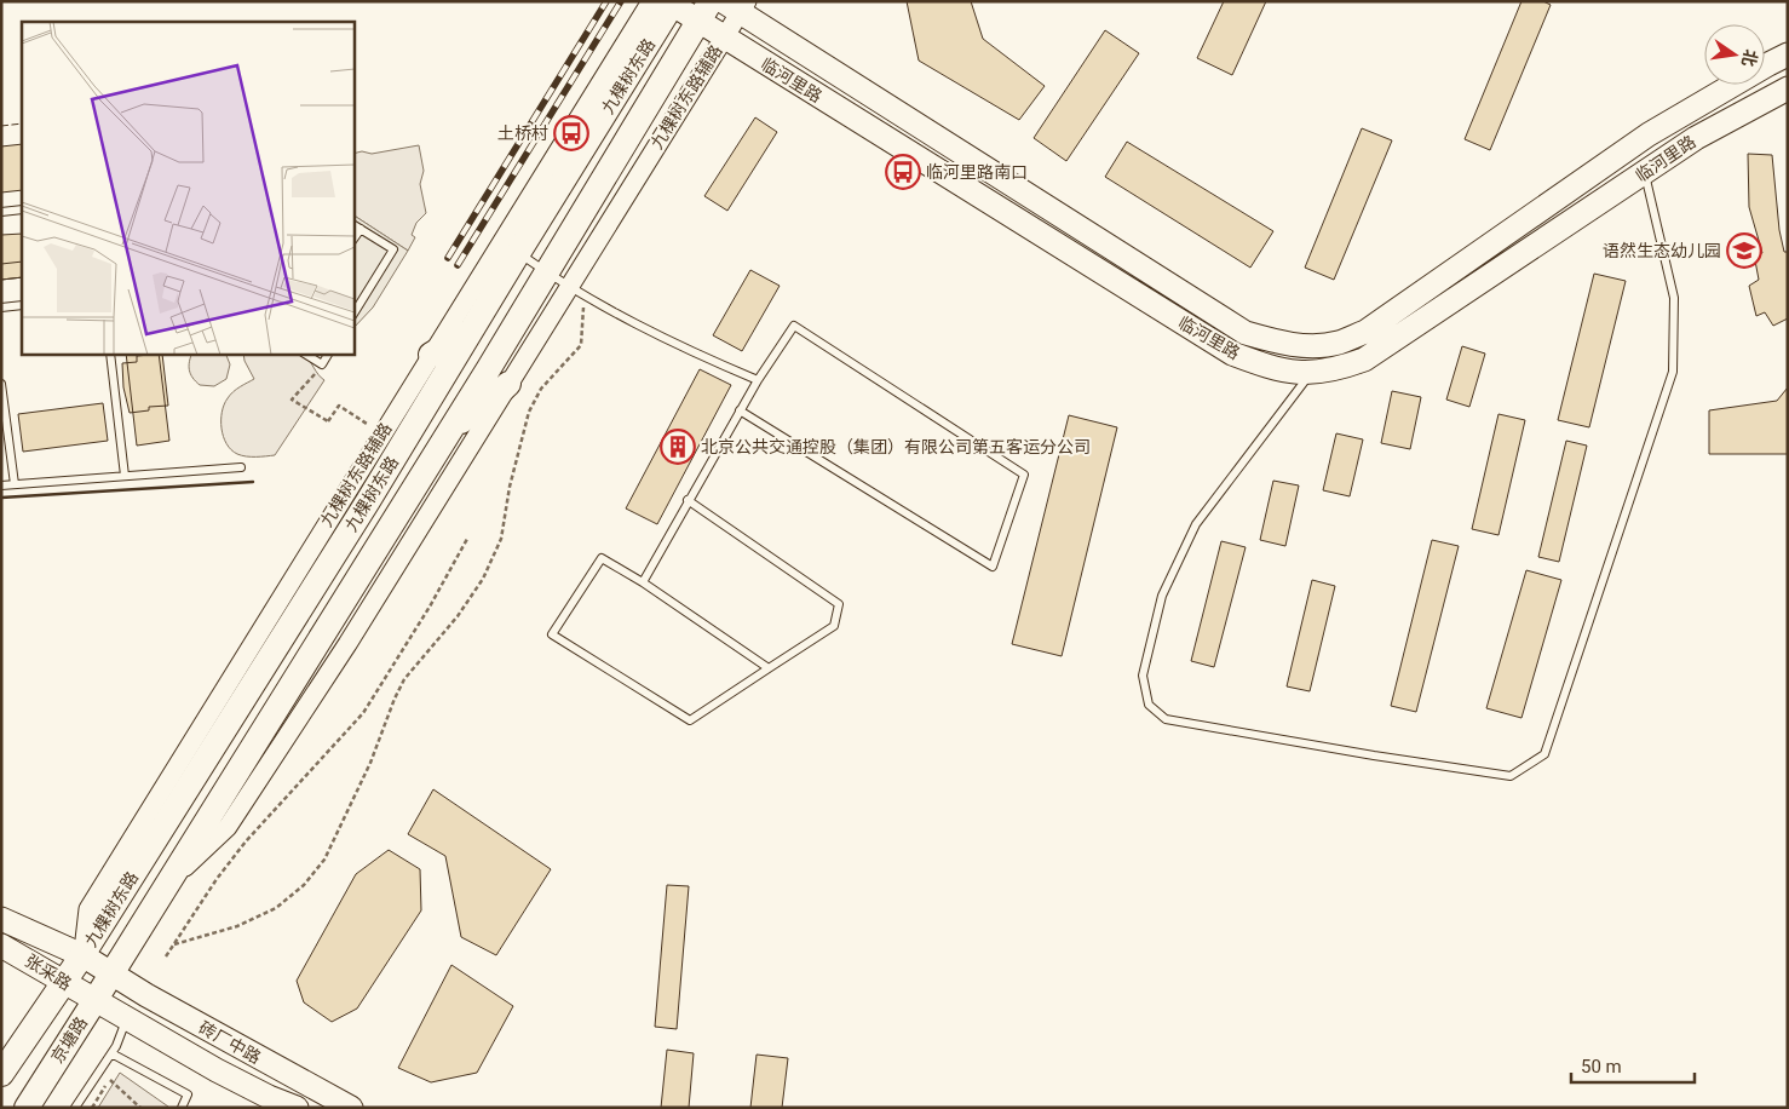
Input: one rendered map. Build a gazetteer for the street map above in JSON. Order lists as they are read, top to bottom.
{
  "streets": {
    "highway": ["九棵树东路", "京塘路"],
    "main road": ["临河里路", "张采路", "砖厂中路"],
    "street": ["九棵树东路辅路"]
  },
  "crossings": [
    ["九棵树东路", "临河里路"],
    ["九棵树东路", "九棵树东路辅路"],
    ["九棵树东路", "张采路"],
    ["九棵树东路", "京塘路"],
    ["九棵树东路", "砖厂中路"],
    ["临河里路", "九棵树东路辅路"],
    ["九棵树东路辅路", "张采路"],
    ["张采路", "京塘路"],
    ["张采路", "砖厂中路"],
    ["京塘路", "砖厂中路"]
  ],
  "places": {
    "bus stop": ["土桥村", "临河里路南口"],
    "school or university": ["语然生态幼儿园"],
    "building": ["北京公共交通控股（集团）有限公司第五客运分公司"]
  },
  "scale_bar": "50 m",
  "north": "right"
}
